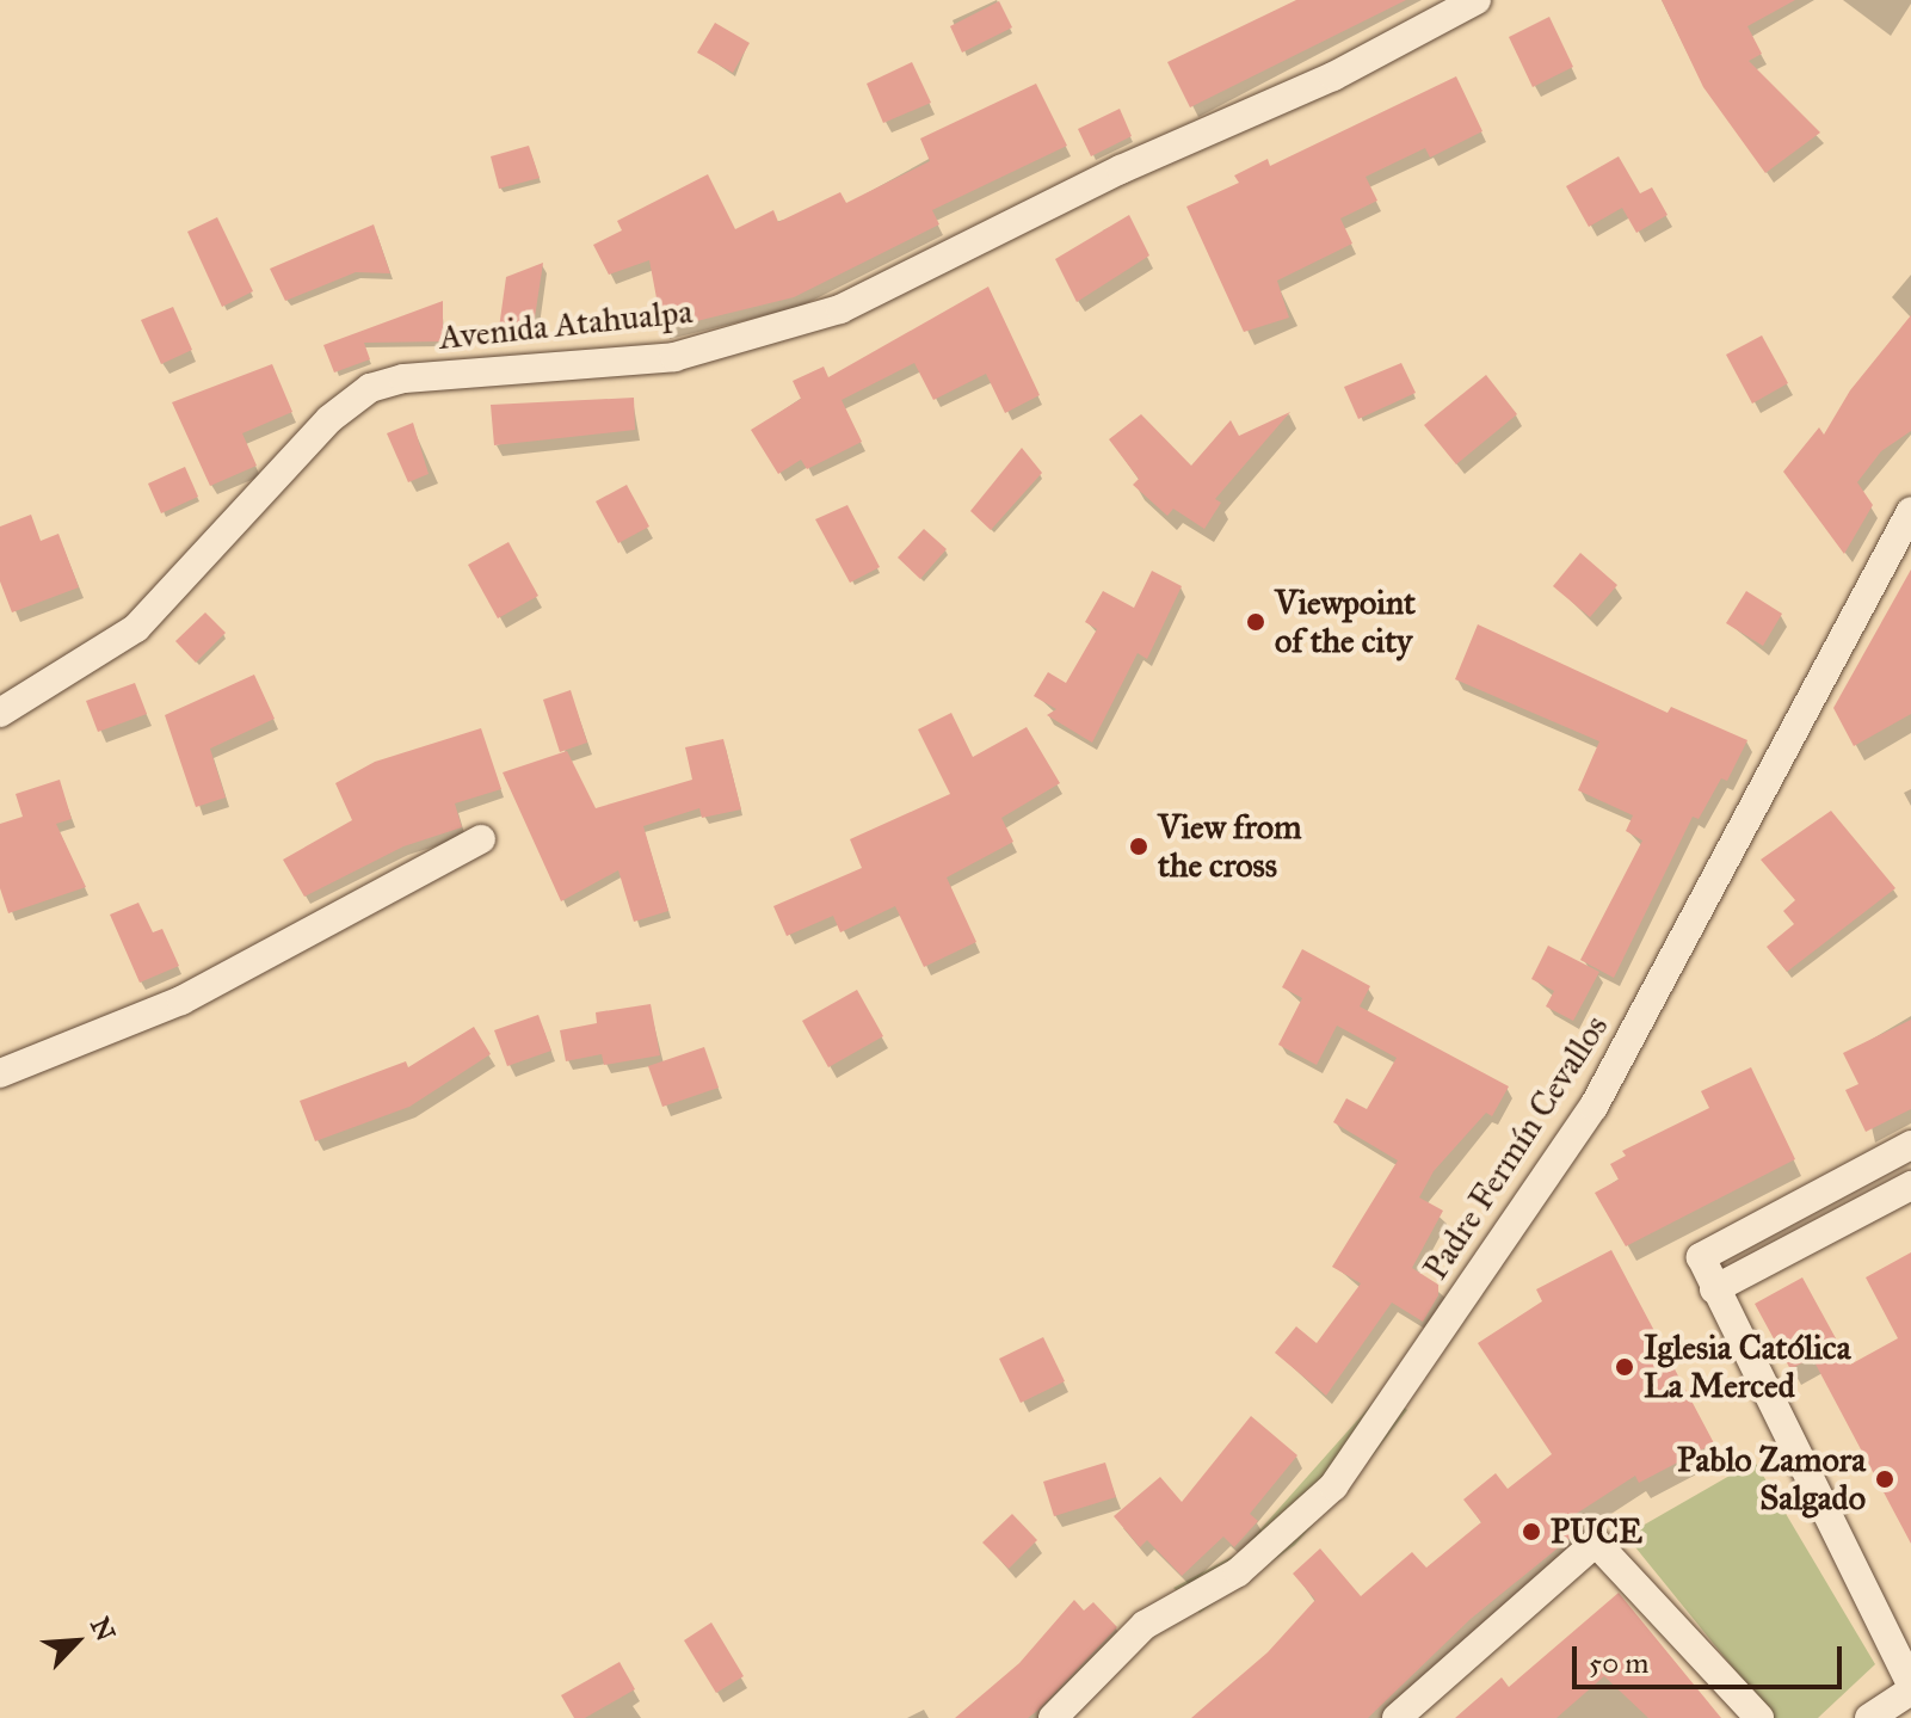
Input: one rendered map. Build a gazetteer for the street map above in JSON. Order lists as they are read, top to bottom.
{
  "streets": {
    "street": ["Avenida Atahualpa", "Padre Fermín Cevallos"]
  },
  "places": [
    "Viewpoint of the city",
    "View from the cross",
    "Iglesia Católica La Merced",
    "Pablo Zamora Salgado",
    "PUCE"
  ],
  "scale_bar": "50 m",
  "north": "top right"
}
